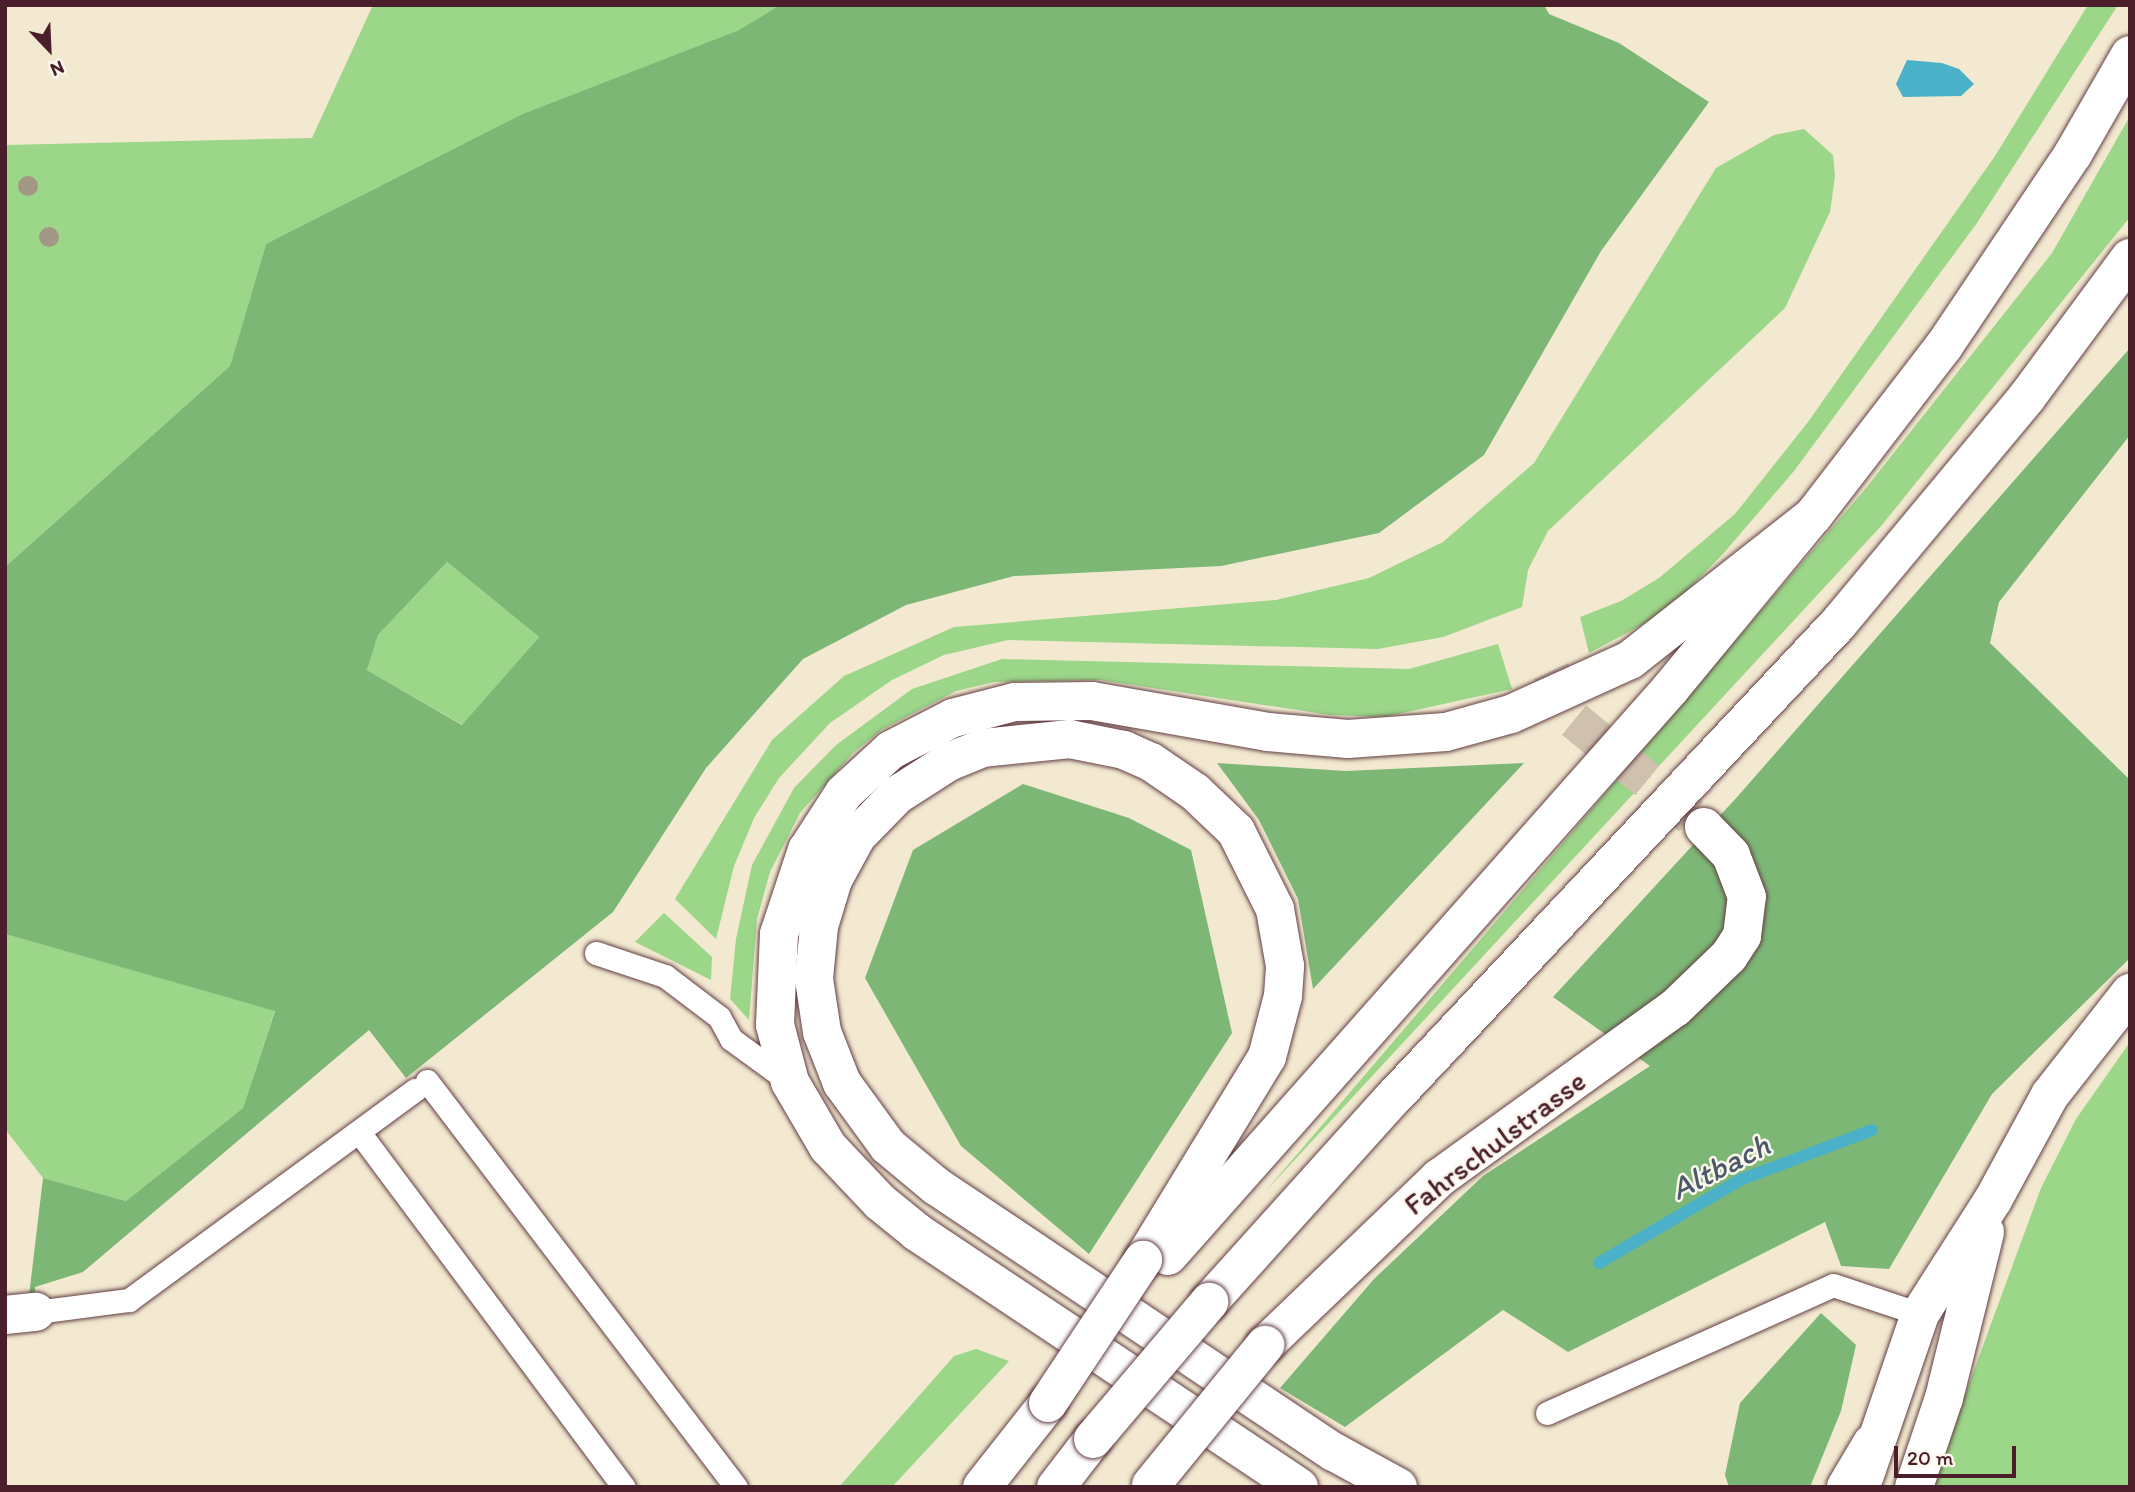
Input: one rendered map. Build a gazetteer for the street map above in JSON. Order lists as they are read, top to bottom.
{
  "streets": {
    "main road": ["Fahrschulstrasse"]
  },
  "water": ["Altbach"],
  "scale_bar": "20 m",
  "north": "bottom right"
}
